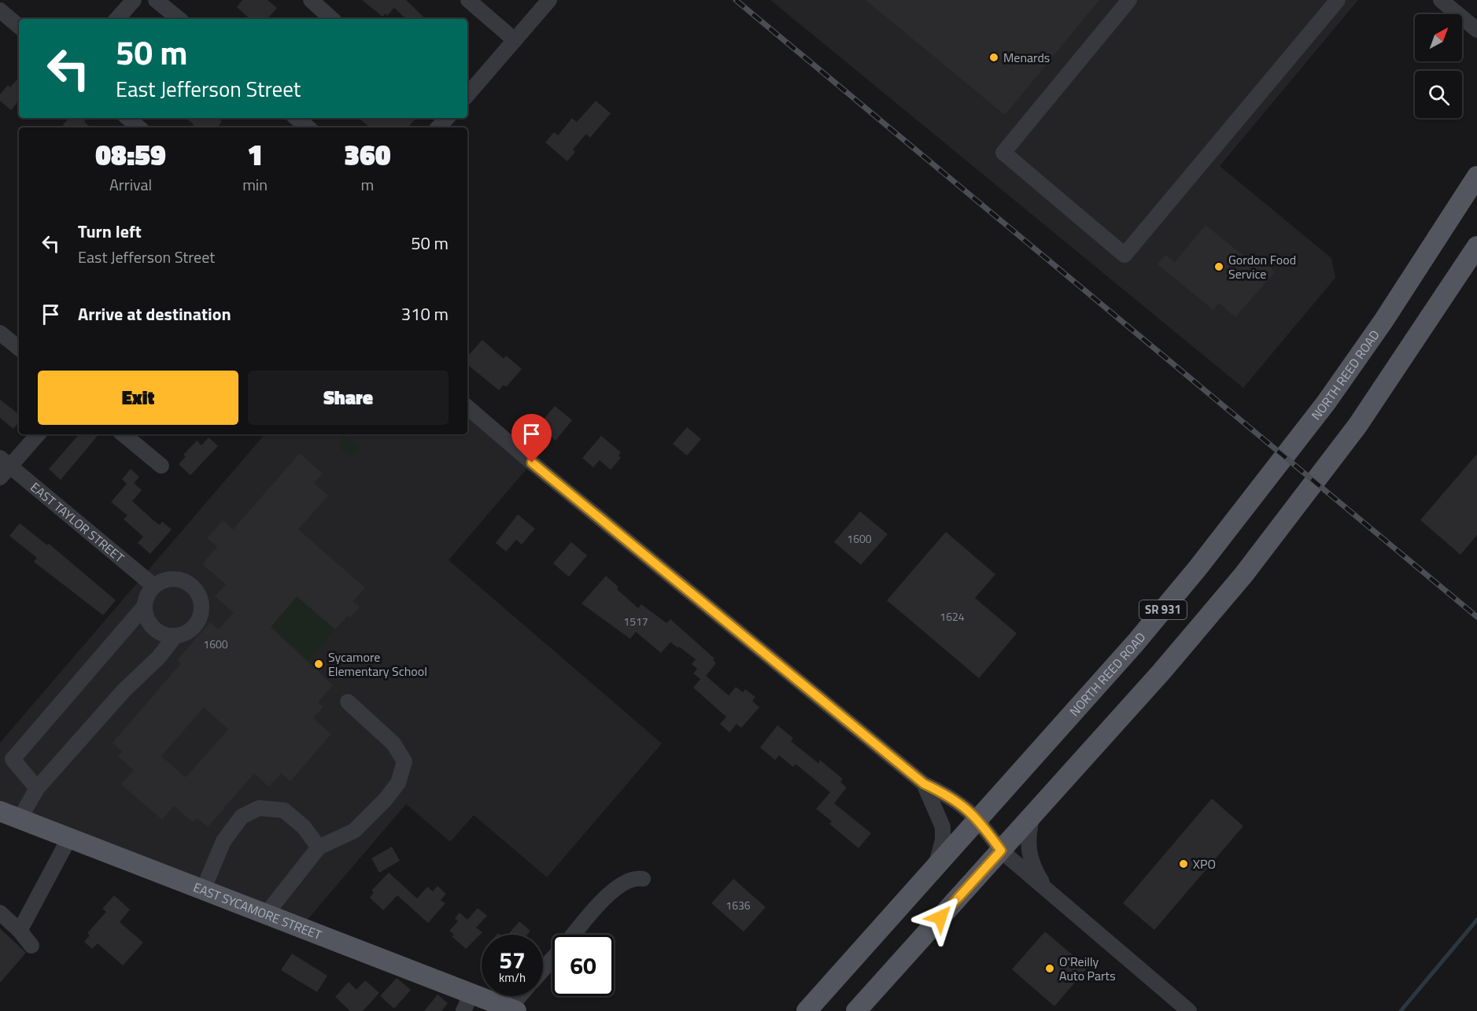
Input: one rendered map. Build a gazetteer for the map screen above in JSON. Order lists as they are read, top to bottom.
{
  "streets": {
    "main road": ["NORTH REED ROAD", "SR 931", "EAST SYCAMORE STREET"],
    "street": ["EAST TAYLOR STREET"]
  },
  "places": [
    "Menards",
    "Gordon Food Service",
    "Sycamore Elementary School",
    "XPO",
    "O'Reilly Auto Parts"
  ],
  "house_numbers": [
    "1600",
    "1624",
    "1517",
    "1600",
    "1636"
  ],
  "north": "top right",
  "page": {
    "turn": ["50 m", "East Jefferson Street"],
    "eta": [
      "08:59",
      "Arrival",
      "1",
      "min",
      "360",
      "m"
    ],
    "list": [
      {
        "name": "Turn left",
        "note": "East Jefferson Street",
        "value": "50 m"
      },
      {
        "name": "Arrive at destination",
        "value": "310 m"
      }
    ],
    "buttons": ["Exit", "Share"],
    "speed": "57 km/h",
    "limit": "60"
  }
}
